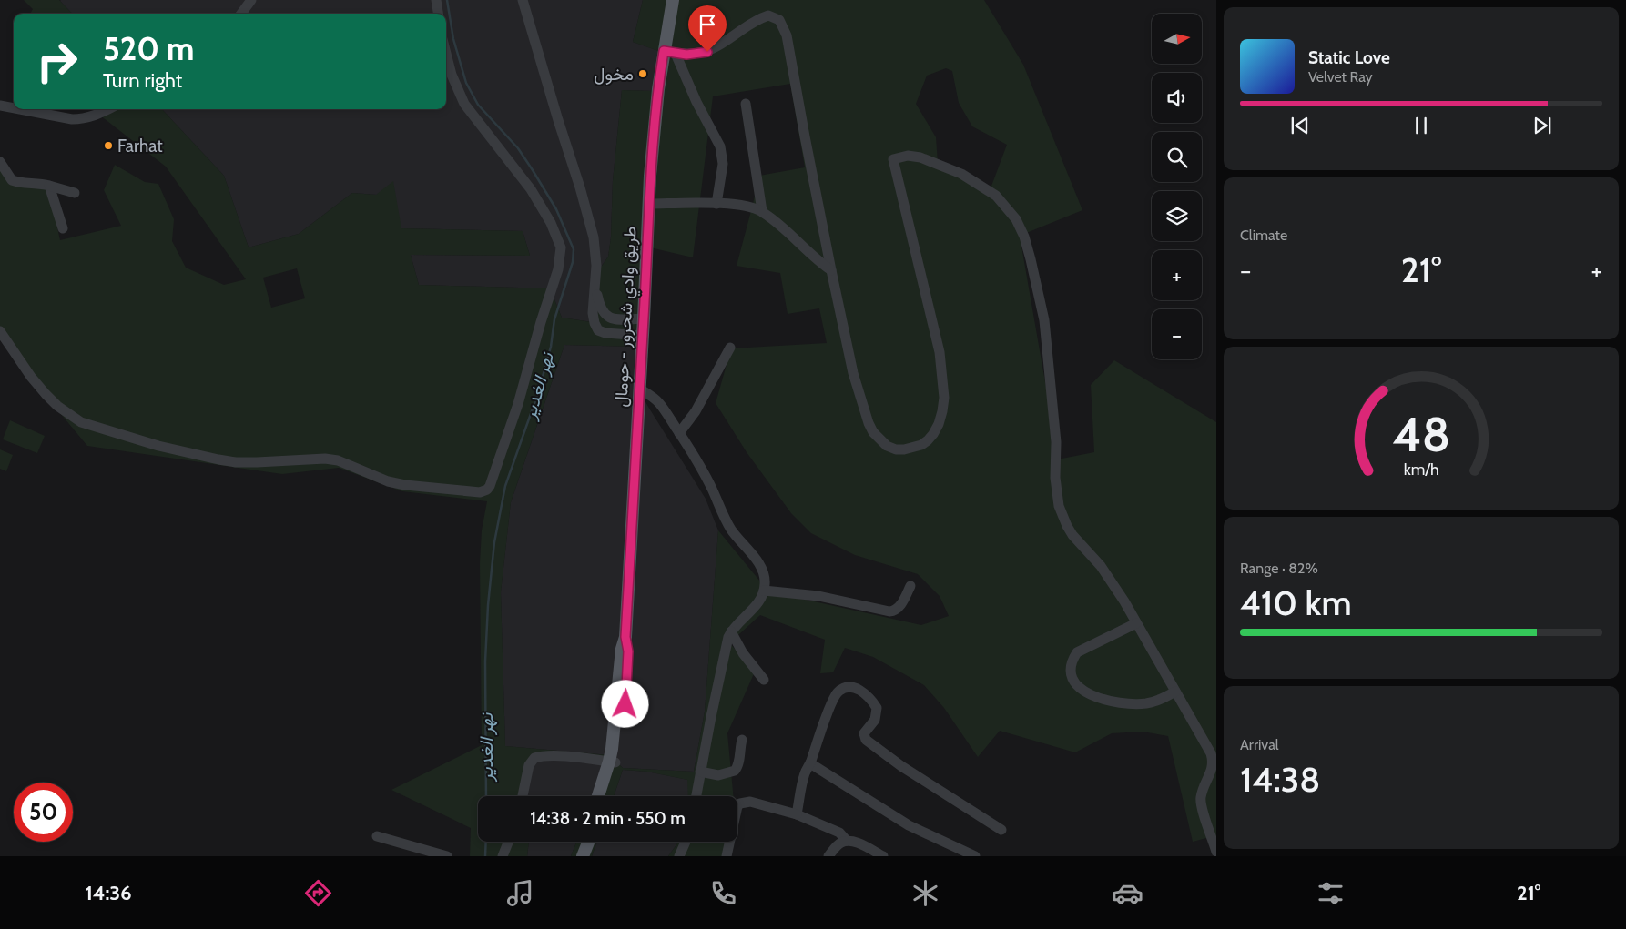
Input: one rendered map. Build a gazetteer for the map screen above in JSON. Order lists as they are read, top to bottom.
{
  "streets": {
    "main road": ["طريق وادي شحرور - حومال"]
  },
  "water": ["نهر الغدير"],
  "places": ["مخول", "Farhat"],
  "north": "right",
  "page": {
    "map_buttons": ["+", "−"],
    "turn": ["520 m", "Turn right"],
    "song": ["Static Love", "Velvet Ray"],
    "tile": [
      "Climate",
      ["Range · 82%", "410 km"],
      ["Arrival", "14:38"]
    ],
    "heat": ["−", "21°", "+"],
    "limit": "50",
    "trip": "14:38 · 2 min · 550 m",
    "tabs": ["14:36", "21°"],
    "gauge": ["48", "km/h"]
  }
}
